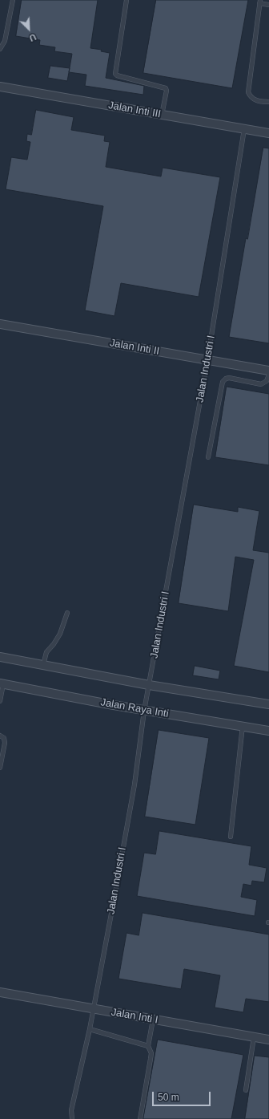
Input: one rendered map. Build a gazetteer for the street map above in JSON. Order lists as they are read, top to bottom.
{
  "streets": {
    "street": [
      "Jalan Inti III",
      "Jalan Inti II",
      "Jalan Raya Inti",
      "Jalan Inti I"
    ],
    "lane": ["Jalan Industri I"]
  },
  "crossings": [
    ["Jalan Inti III", "Jalan Industri I"],
    ["Jalan Inti II", "Jalan Industri I"],
    ["Jalan Industri I", "Jalan Raya Inti"],
    ["Jalan Industri I", "Jalan Inti I"]
  ],
  "scale_bar": "50 m",
  "north": "bottom right"
}
